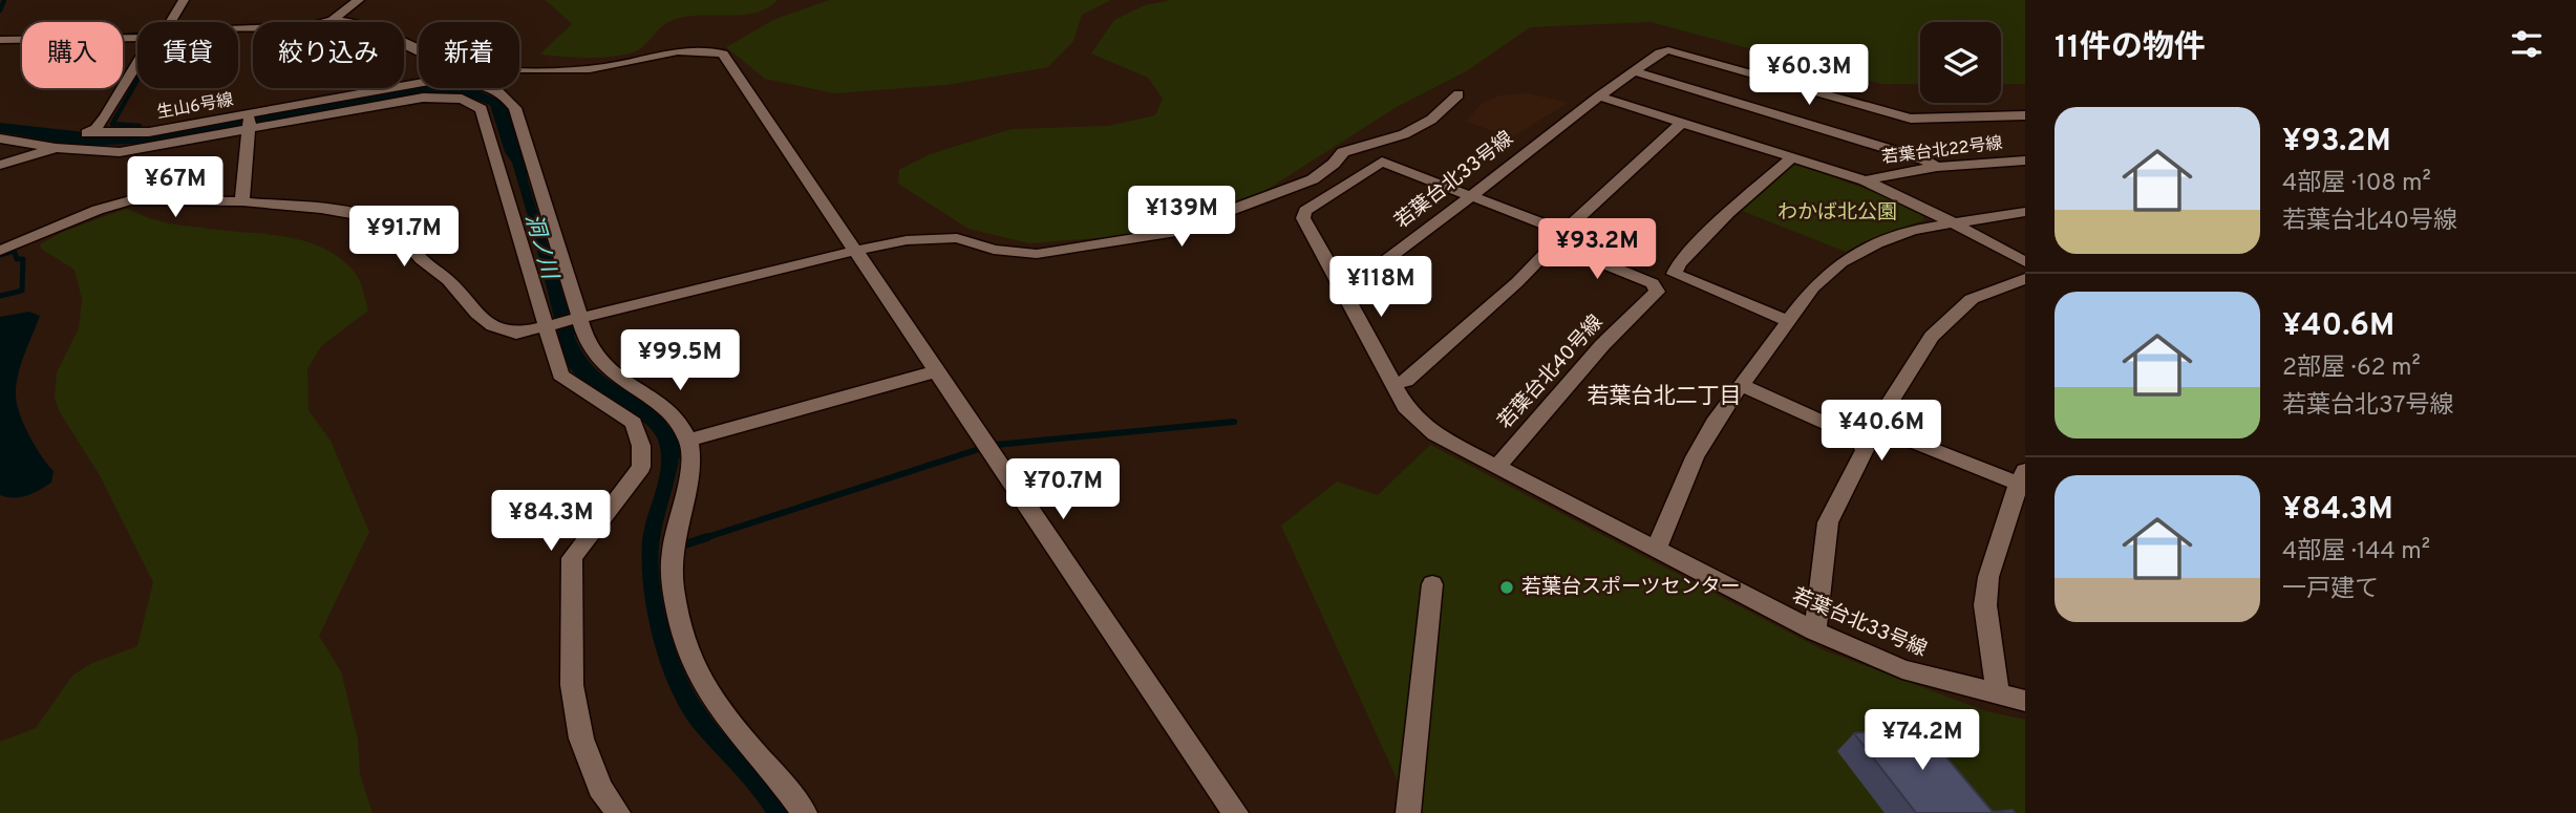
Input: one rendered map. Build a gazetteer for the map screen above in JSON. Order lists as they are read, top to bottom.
{
  "streets": {
    "street": [
      "生山6号線",
      "若葉台北22号線",
      "若葉台北33号線",
      "若葉台北40号線"
    ]
  },
  "crossings": [
    ["若葉台北33号線", "若葉台北40号線"]
  ],
  "districts": ["若葉台北二丁目"],
  "water": ["洞ノ川"],
  "parks": ["わかば北公園"],
  "places": ["若葉台スポーツセンター"],
  "page": {
    "heading": "11件の物件",
    "chip": [
      "購入",
      "賃貸",
      "絞り込み",
      "新着"
    ],
    "price": [
      "¥60.3M",
      "¥67M",
      "¥139M",
      "¥91.7M",
      "¥93.2M",
      "¥118M",
      "¥99.5M",
      "¥40.6M",
      "¥70.7M",
      "¥84.3M",
      "¥74.2M"
    ],
    "list": [
      {
        "name": "¥93.2M",
        "note": "4部屋 · 108 m² · 若葉台北40号線"
      },
      {
        "name": "¥40.6M",
        "note": "2部屋 · 62 m² · 若葉台北37号線"
      },
      {
        "name": "¥84.3M",
        "note": "4部屋 · 144 m² · 一戸建て"
      }
    ]
  }
}
